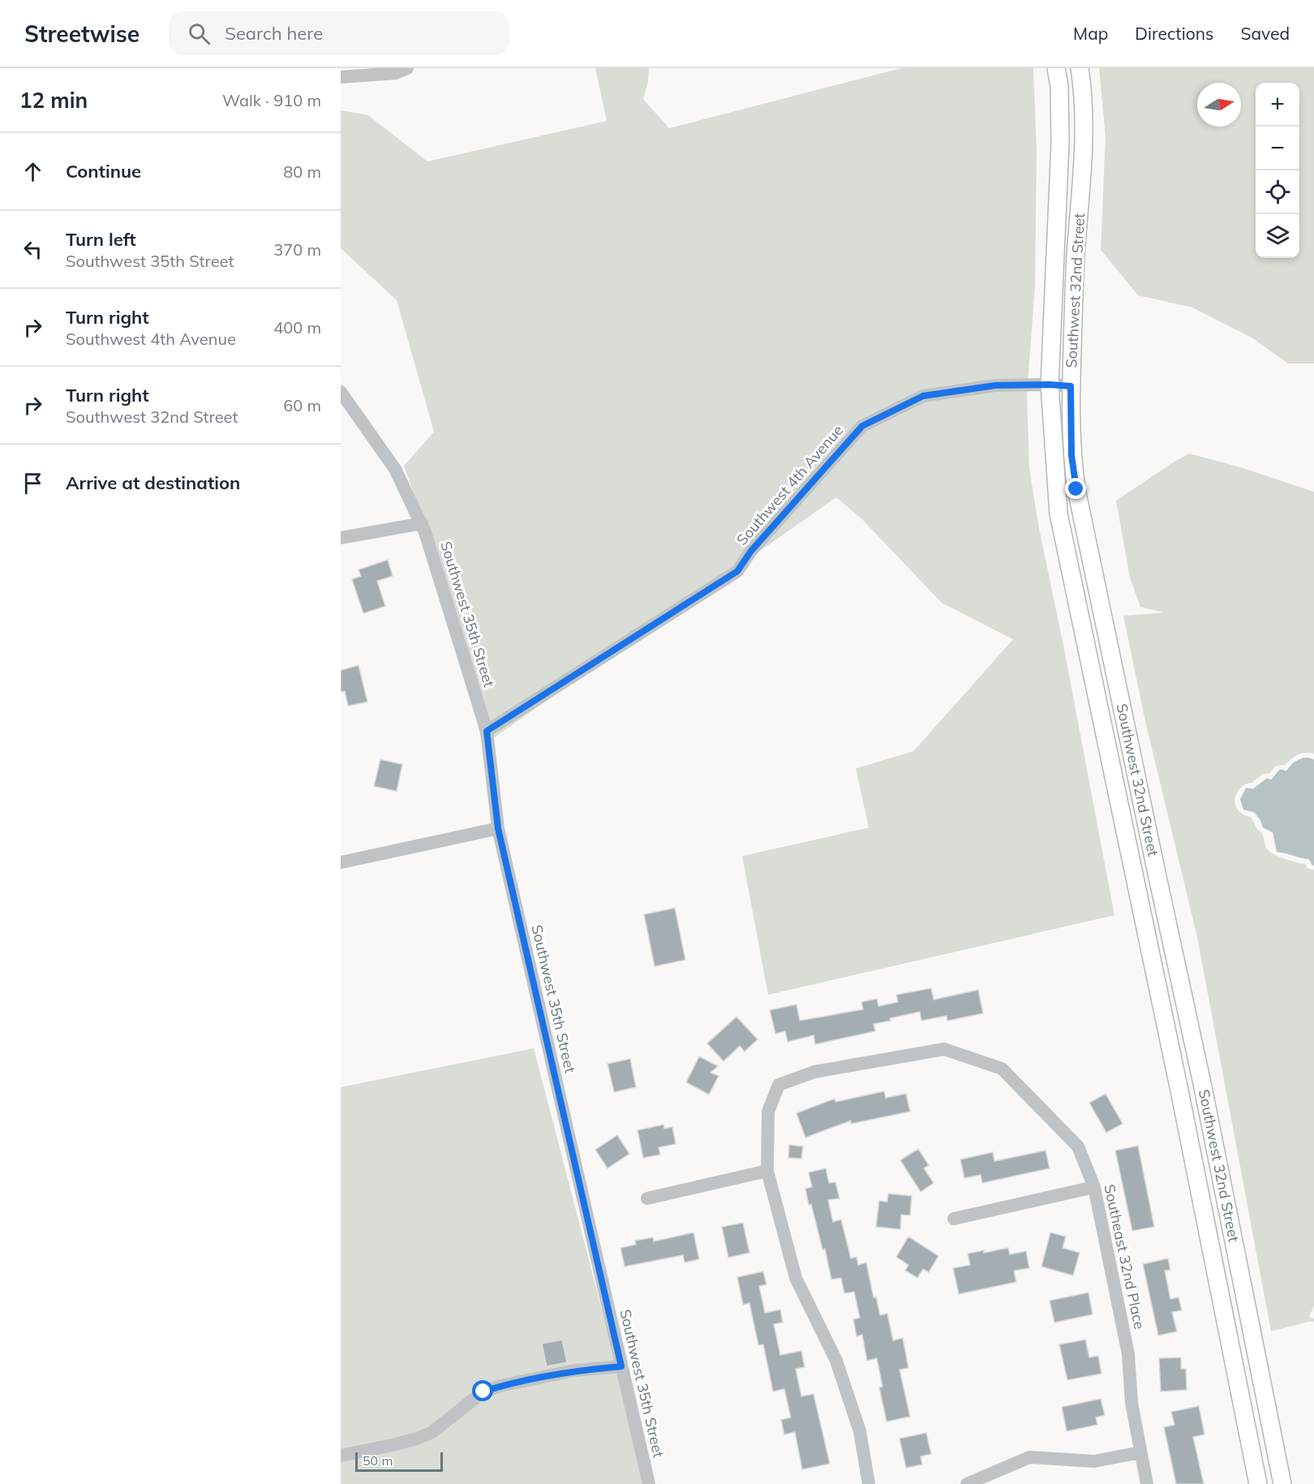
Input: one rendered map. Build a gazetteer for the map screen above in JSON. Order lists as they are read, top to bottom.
{
  "streets": {
    "main road": ["Southwest 32nd Street"],
    "street": ["Southwest 4th Avenue", "Southwest 35th Street", "Southeast 32nd Place"]
  },
  "crossings": [
    ["Southwest 32nd Street", "Southwest 4th Avenue"],
    ["Southwest 4th Avenue", "Southwest 35th Street"]
  ],
  "scale_bar": "50 m",
  "north": "right",
  "page": {
    "header": "Streetwise",
    "search": "Search here",
    "nav": ["Map", "Directions", "Saved"],
    "heading": ["12 min", "Walk · 910 m"],
    "map_buttons": ["+", "−"],
    "list": [
      ["Continue", "80 m"],
      ["Turn left", "Southwest 35th Street", "370 m"],
      ["Turn right", "Southwest 4th Avenue", "400 m"],
      ["Turn right", "Southwest 32nd Street", "60 m"],
      "Arrive at destination"
    ],
    "scale": "50 m"
  }
}
